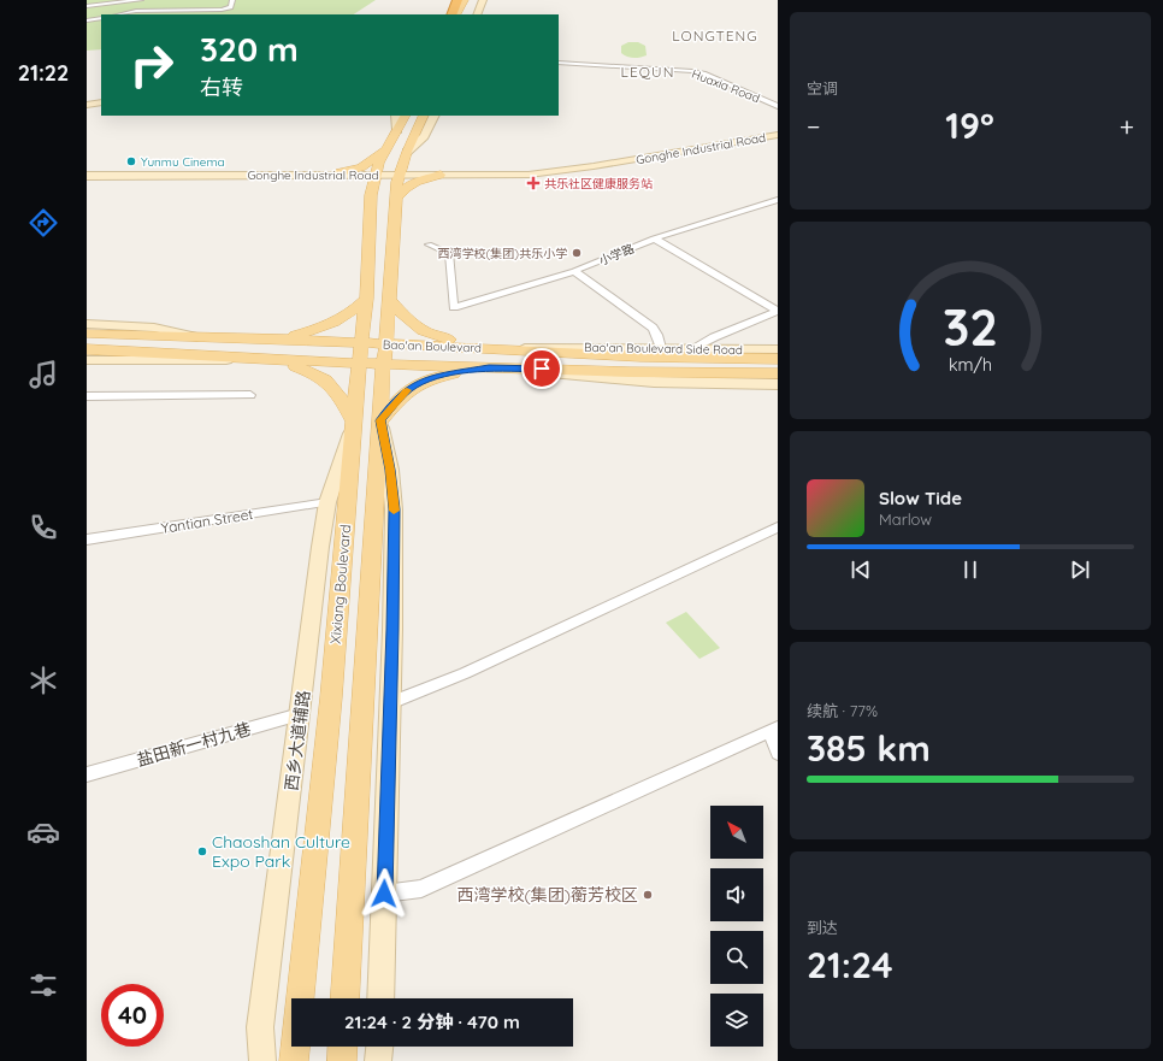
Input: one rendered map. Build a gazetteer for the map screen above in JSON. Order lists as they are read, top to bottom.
{
  "streets": {
    "main road": ["Bao'an Boulevard", "Xixiang Boulevard"],
    "street": [
      "Huaxia Road",
      "Gonghe Industrial Road",
      "小学路",
      "Bao'an Boulevard Side Road",
      "Yantian Street",
      "西乡大道辅路",
      "盐田新一村九巷"
    ]
  },
  "crossings": [
    ["Gonghe Industrial Road", "Xixiang Boulevard"],
    ["Bao'an Boulevard", "Bao'an Boulevard Side Road"],
    ["Bao'an Boulevard", "Xixiang Boulevard"],
    ["Yantian Street", "西乡大道辅路"],
    ["Xixiang Boulevard", "西乡大道辅路"],
    ["西乡大道辅路", "盐田新一村九巷"]
  ],
  "districts": ["LONGTENG", "LEQUN"],
  "places": {
    "other": [
      "Yunmu Cinema",
      "西湾学校(集团)共乐小学",
      "Chaoshan Culture Expo Park",
      "西湾学校(集团)蘅芳校区"
    ],
    "health": ["共乐社区健康服务站"]
  },
  "north": "top left",
  "page": {
    "tabs": "21:22",
    "tile": [
      "空调",
      ["续航 · 77%", "385 km"],
      ["到达", "21:24"]
    ],
    "turn": ["320 m", "右转"],
    "heat": ["−", "19°", "+"],
    "song": ["Slow Tide", "Marlow"],
    "limit": "40",
    "trip": "21:24 · 2 分钟 · 470 m",
    "gauge": ["32", "km/h"]
  }
}
